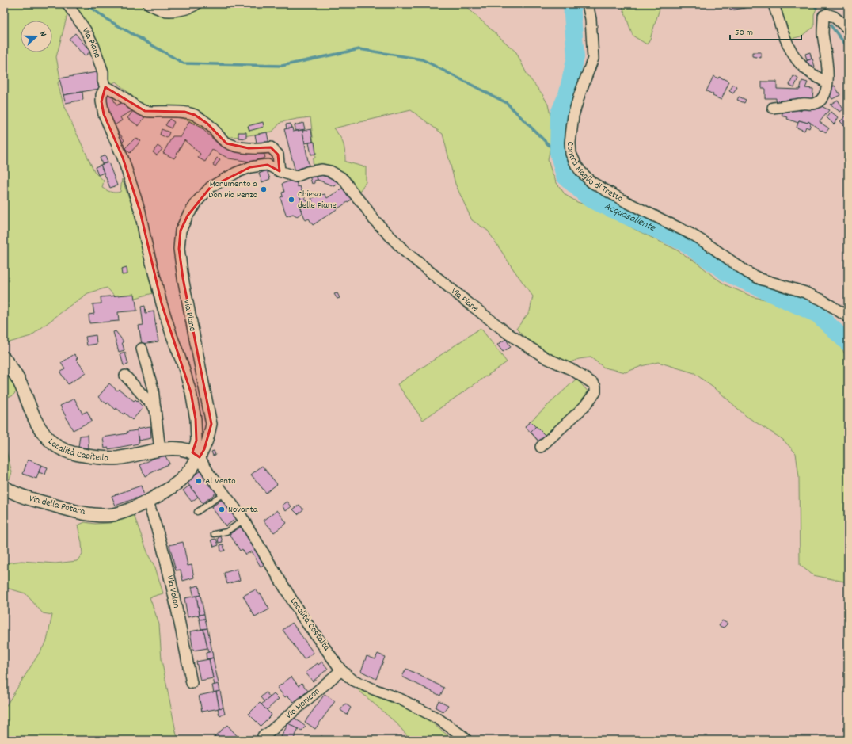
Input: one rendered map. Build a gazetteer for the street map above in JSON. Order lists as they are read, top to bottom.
{
  "streets": {
    "street": [
      "Via Piane",
      "Contrà Maglio di Tretto",
      "Località Capitello",
      "Via della Potara",
      "Via Valon",
      "Località Costalta",
      "Via Monicon"
    ]
  },
  "crossings": [
    ["Via Piane", "Località Capitello"],
    ["Via Piane", "Via della Potara"],
    ["Via Piane", "Via Valon"],
    ["Via Piane", "Località Costalta"],
    ["Località Capitello", "Località Costalta"],
    ["Via della Potara", "Via Valon"],
    ["Località Costalta", "Via Monicon"]
  ],
  "water": ["Acquasaliente"],
  "places": [
    "Monumento a Don Pio Penzo",
    "Chiesa delle Piane",
    "Al Vento",
    "Novanta"
  ],
  "scale_bar": "50 m",
  "north": "right"
}
